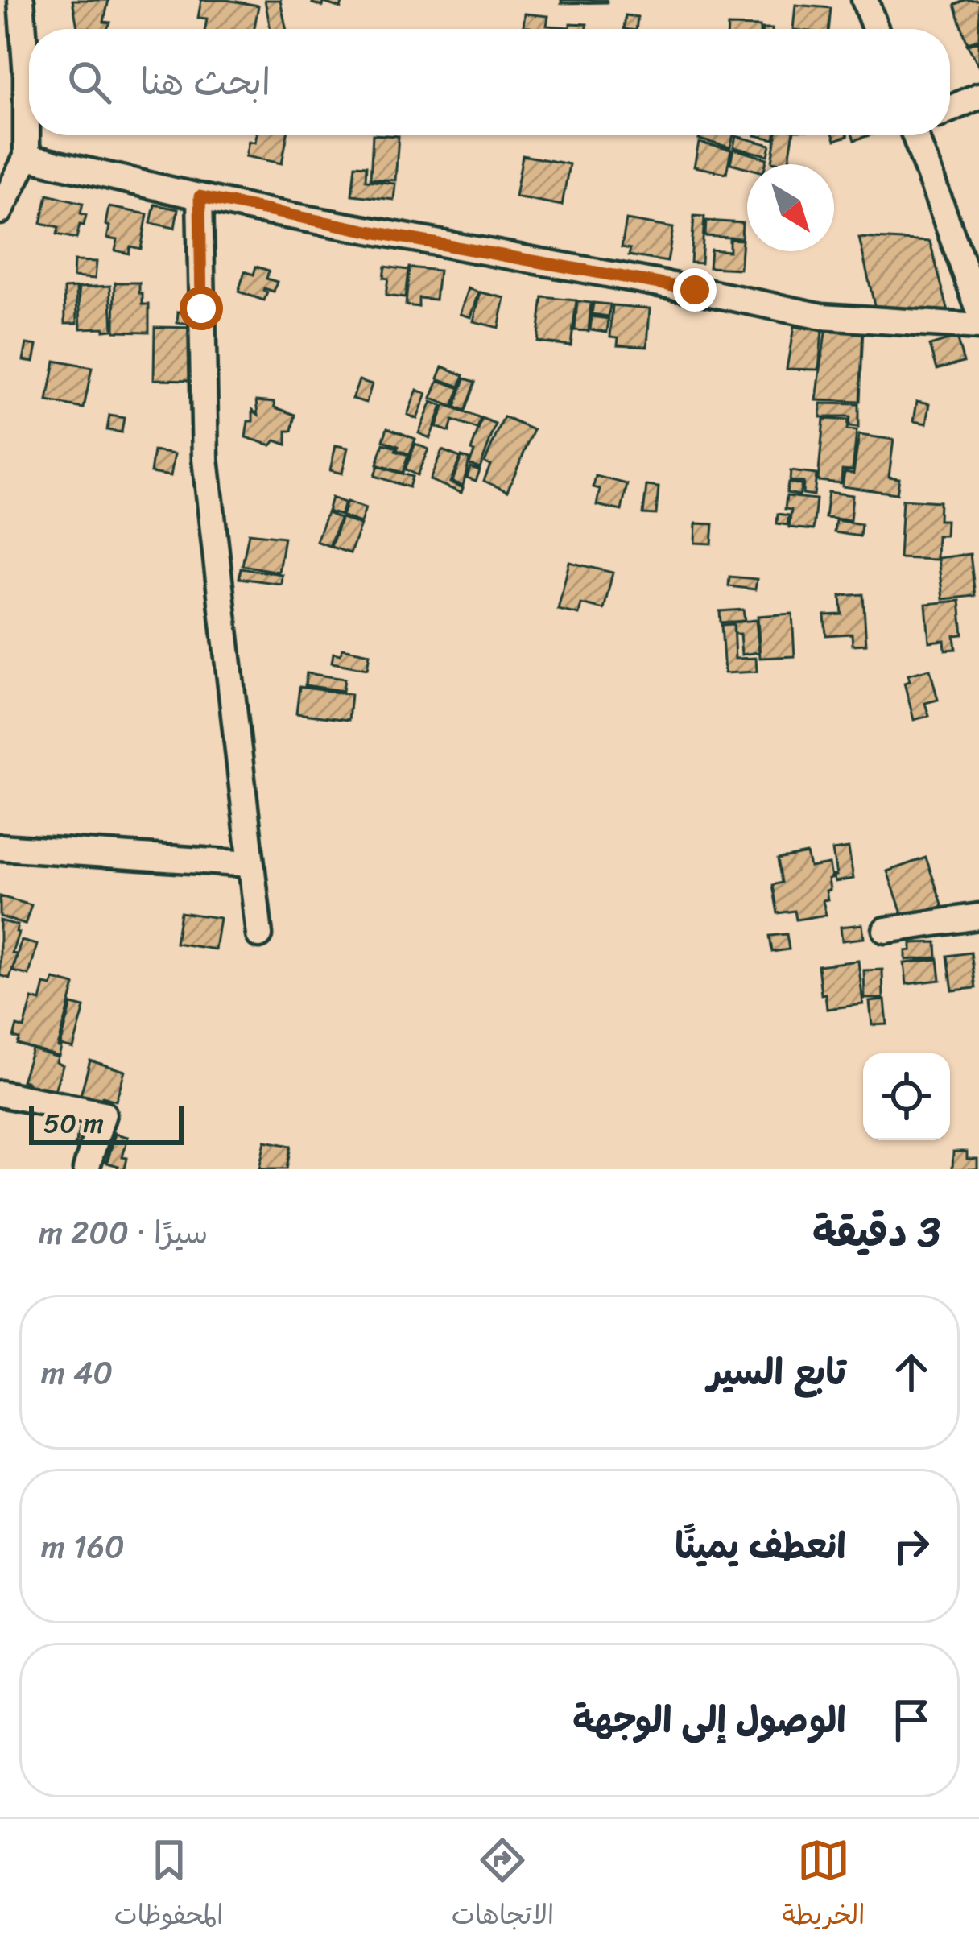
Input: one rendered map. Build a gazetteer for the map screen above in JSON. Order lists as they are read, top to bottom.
{
  "scale_bar": "50 m",
  "north": "bottom right",
  "page": {
    "search": "ابحث هنا",
    "scale": "50 m",
    "heading": ["3 دقيقة", "سيرًا · 200 m"],
    "list": [
      ["تابع السير", "40 m"],
      ["انعطف يمينًا", "160 m"],
      "الوصول إلى الوجهة"
    ],
    "nav": ["الخريطة", "الاتجاهات", "المحفوظات"]
  }
}
